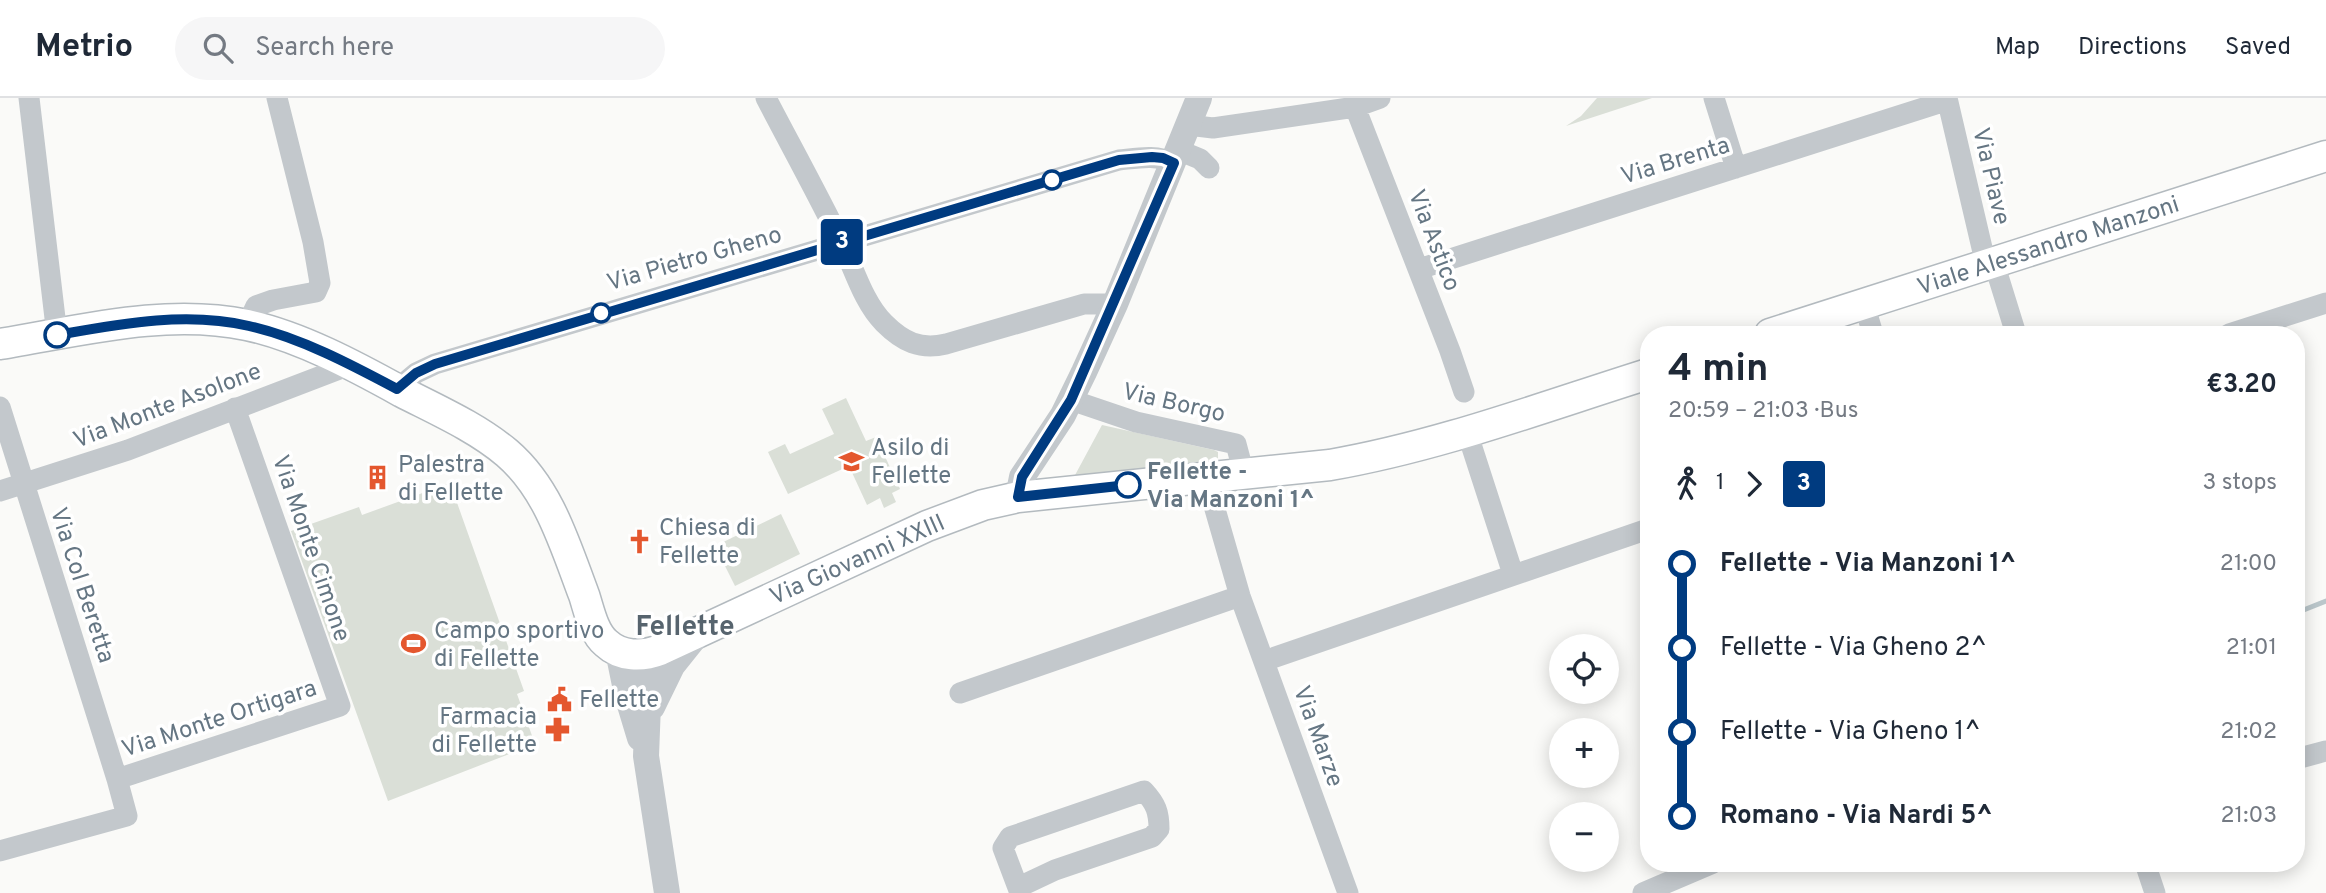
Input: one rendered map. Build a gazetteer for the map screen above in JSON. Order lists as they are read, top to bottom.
{
  "streets": {
    "main road": ["Viale Alessandro Manzoni", "Via Giovanni XXIII"],
    "street": [
      "Via Brenta",
      "Via Piave",
      "Via Astico",
      "Via Pietro Gheno",
      "Via Borgo",
      "Via Monte Asolone",
      "Via Monte Cimone",
      "Via Col Beretta",
      "Via Monte Ortigara",
      "Via Marze"
    ]
  },
  "crossings": [
    ["Via Brenta", "Via Piave"],
    ["Via Brenta", "Via Astico"],
    ["Via Piave", "Viale Alessandro Manzoni"],
    ["Via Monte Asolone", "Via Monte Cimone"],
    ["Via Monte Asolone", "Via Col Beretta"],
    ["Via Monte Cimone", "Via Monte Ortigara"],
    ["Via Col Beretta", "Via Monte Ortigara"]
  ],
  "districts": ["Fellette"],
  "places": {
    "school or university": ["Asilo di Fellette"],
    "building": ["Palestra di Fellette"],
    "other": ["Fellette - Via Manzoni 1^"],
    "church": ["Chiesa di Fellette"],
    "sports": ["Campo sportivo di Fellette"],
    "public building": ["Fellette"],
    "pharmacy": ["Farmacia di Fellette"]
  },
  "lines": ["bus line 3"],
  "page": {
    "header": "Metrio",
    "search": "Search here",
    "nav": ["Map", "Directions", "Saved"],
    "on_map": "3",
    "heading": ["4 min", "20:59 – 21:03 · Bus", "€3.20"],
    "legs": ["1", "3", "3 stops"],
    "list": [
      {
        "name": "Fellette - Via Manzoni 1^",
        "value": "21:00"
      },
      {
        "name": "Fellette - Via Gheno 2^",
        "value": "21:01"
      },
      {
        "name": "Fellette - Via Gheno 1^",
        "value": "21:02"
      },
      {
        "name": "Romano - Via Nardi 5^",
        "value": "21:03"
      }
    ],
    "map_buttons": ["+", "−"]
  }
}
